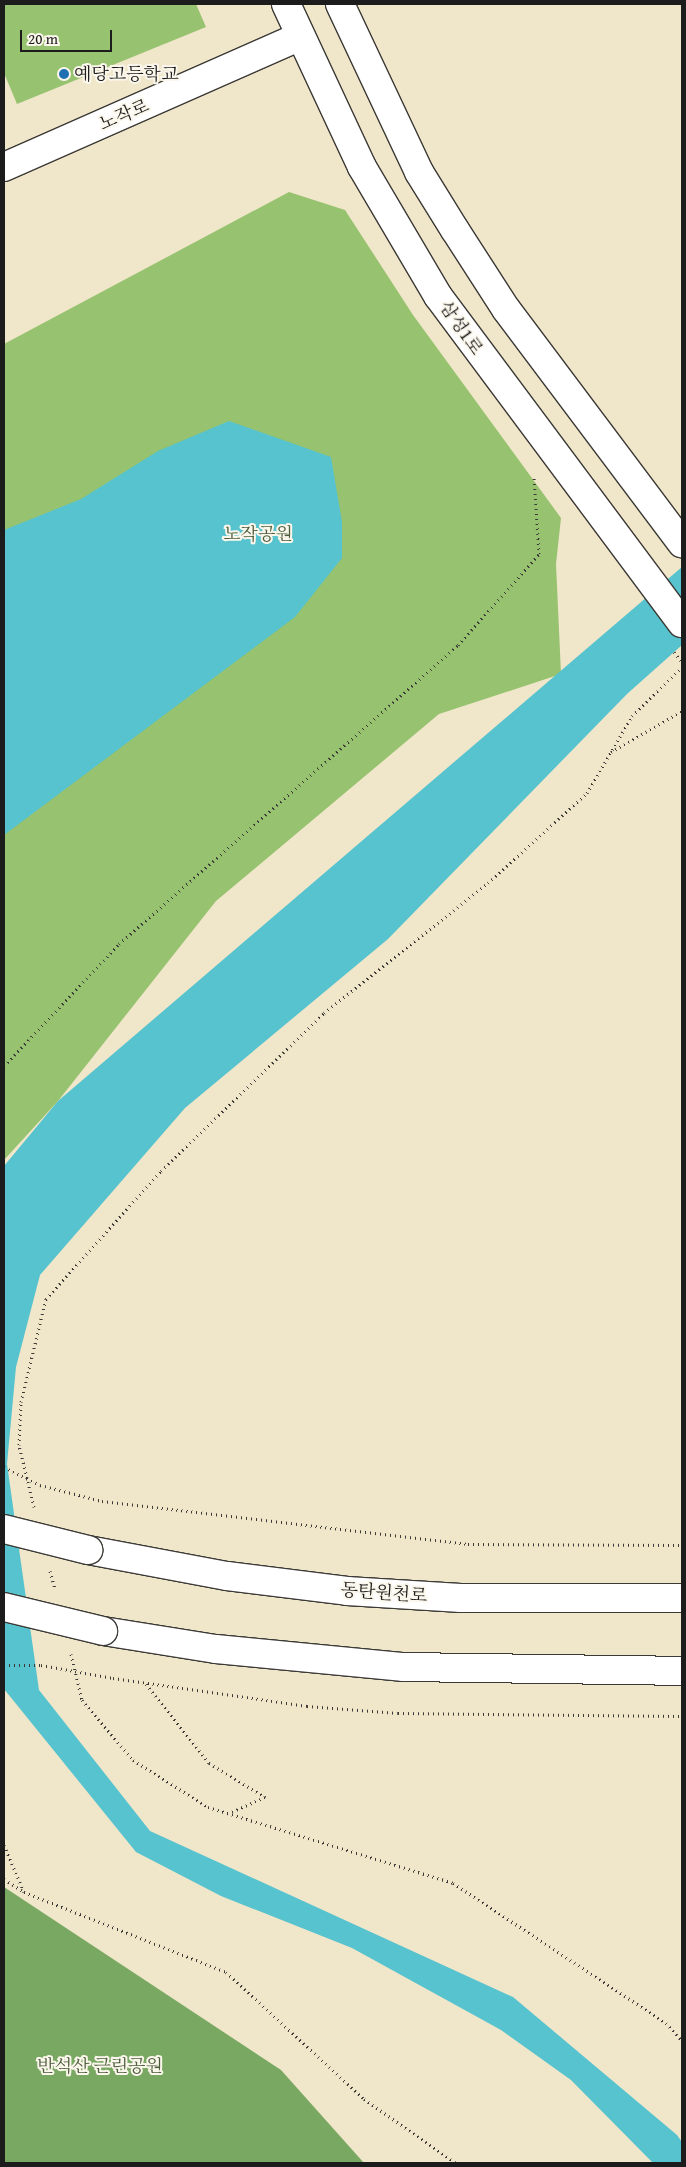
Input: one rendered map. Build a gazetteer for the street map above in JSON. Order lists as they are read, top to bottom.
{
  "streets": {
    "street": ["노작로", "삼성1로", "동탄원천로"]
  },
  "crossings": [
    ["노작로", "삼성1로"]
  ],
  "parks": ["노작공원", "반석산 근린공원"],
  "places": ["예당고등학교"],
  "scale_bar": "20 m"
}
